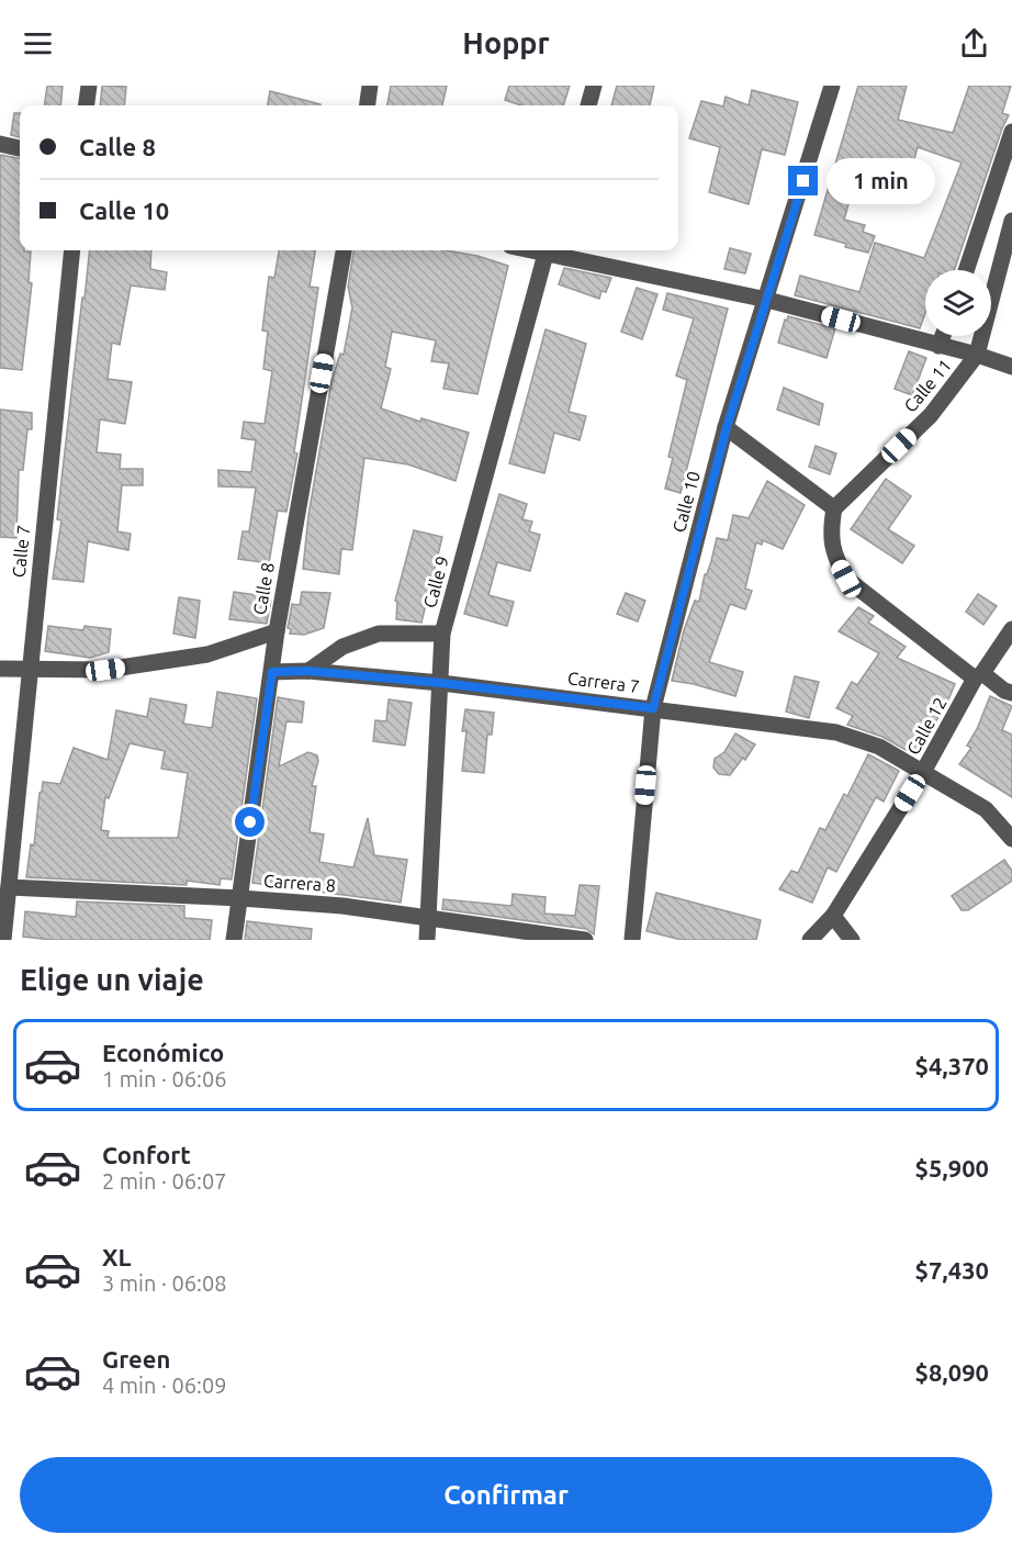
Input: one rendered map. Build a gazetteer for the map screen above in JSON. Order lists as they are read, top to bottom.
{
  "streets": {
    "street": [
      "Calle 11",
      "Calle 10",
      "Calle 7",
      "Calle 9",
      "Calle 8",
      "Carrera 7",
      "Calle 12",
      "Carrera 8"
    ]
  },
  "crossings": [
    ["Calle 10", "Carrera 7"],
    ["Calle 7", "Carrera 8"],
    ["Calle 9", "Carrera 7"],
    ["Calle 9", "Carrera 8"],
    ["Calle 8", "Carrera 7"],
    ["Calle 8", "Carrera 8"],
    ["Carrera 7", "Calle 12"]
  ],
  "page": {
    "header": "Hoppr",
    "banner": ["Calle 8", "Calle 10"],
    "bubble": "1 min",
    "heading": "Elige un viaje",
    "list": [
      {
        "name": "Económico",
        "note": "1 min · 06:06",
        "value": "$4,370"
      },
      {
        "name": "Confort",
        "note": "2 min · 06:07",
        "value": "$5,900"
      },
      {
        "name": "XL",
        "note": "3 min · 06:08",
        "value": "$7,430"
      },
      {
        "name": "Green",
        "note": "4 min · 06:09",
        "value": "$8,090"
      }
    ],
    "buttons": "Confirmar"
  }
}
